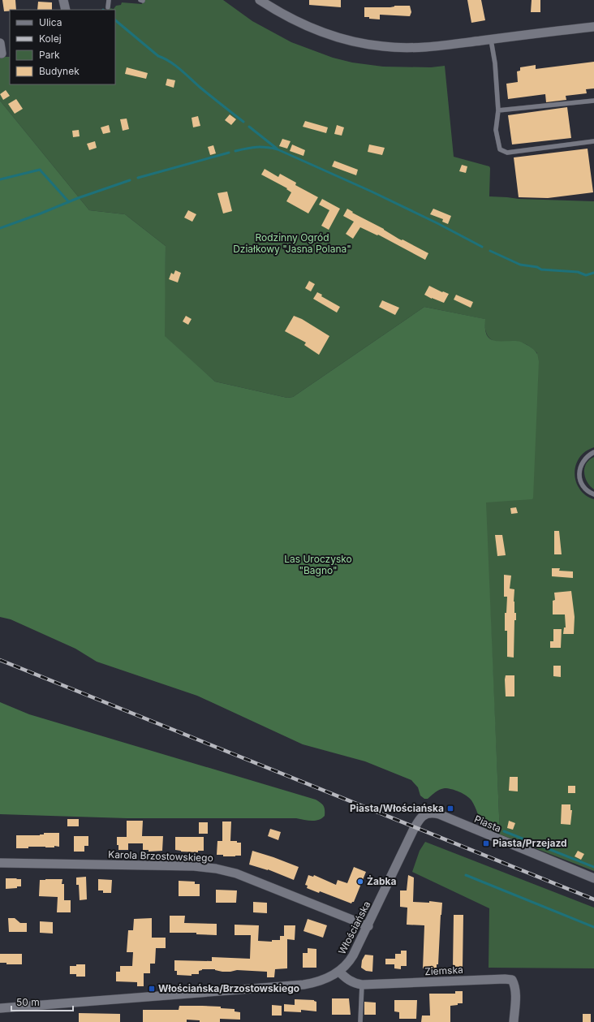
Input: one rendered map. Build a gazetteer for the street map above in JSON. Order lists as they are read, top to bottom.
{
  "streets": {
    "street": [
      "Piasta",
      "Karola Brzostowskiego",
      "Włościańska",
      "Ziemska"
    ]
  },
  "crossings": [
    ["Piasta", "Włościańska"],
    ["Karola Brzostowskiego", "Włościańska"],
    ["Włościańska", "Ziemska"]
  ],
  "parks": ["Rodzinny Ogród Działkowy \"Jasna Polana\"", "Las Uroczysko \"Bagno\""],
  "places": {
    "transit": ["Piasta/Włościańska", "Piasta/Przejazd", "Włościańska/Brzostowskiego"],
    "other": ["Żabka"]
  },
  "legend": [
    "Ulica",
    "Kolej",
    "Park",
    "Budynek"
  ],
  "scale_bar": "50 m"
}
